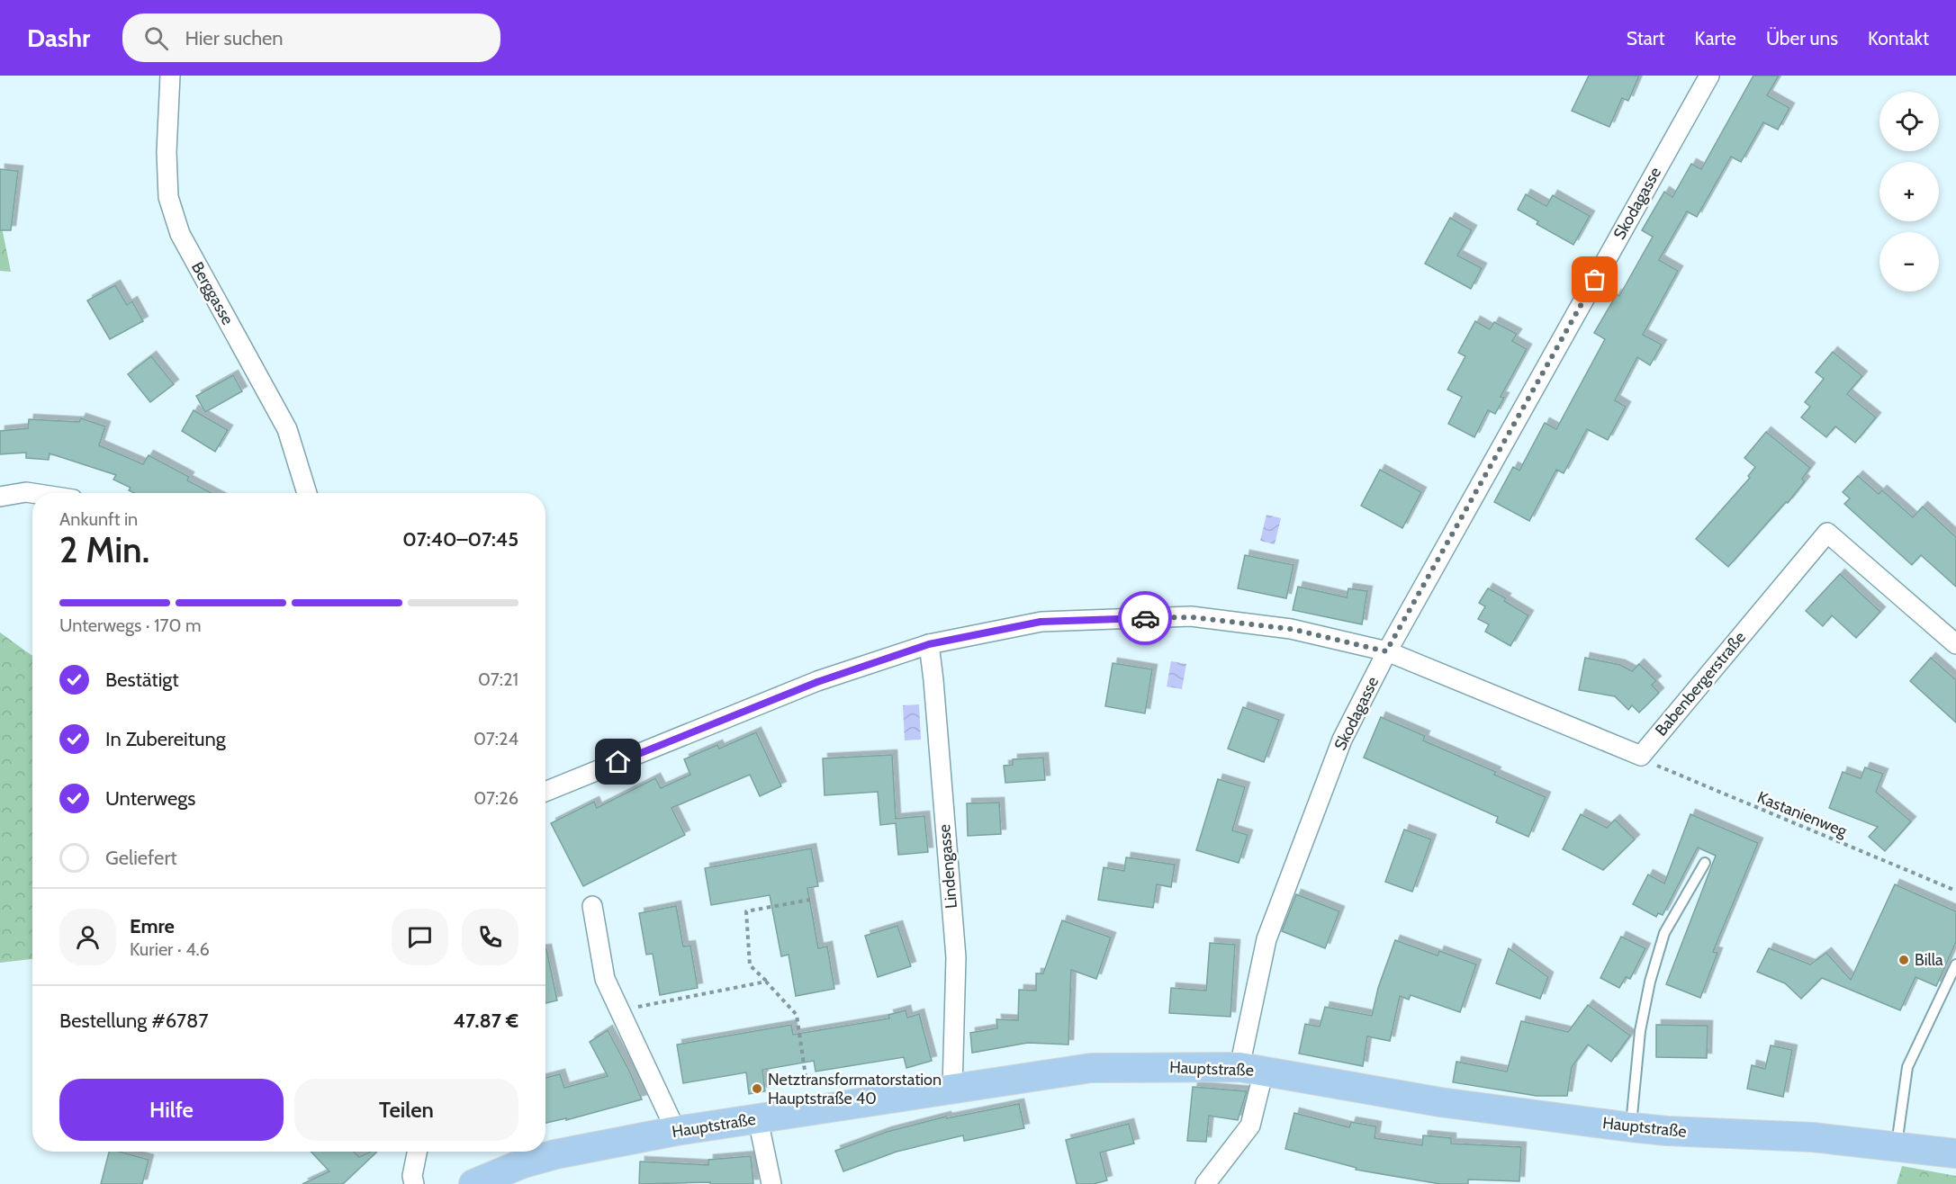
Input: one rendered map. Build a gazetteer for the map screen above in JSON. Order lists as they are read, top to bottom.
{
  "streets": {
    "main road": ["Hauptstraße"],
    "street": [
      "Skodagasse",
      "Berggasse",
      "Babenbergerstraße",
      "Lindengasse"
    ],
    "path": ["Kastanienweg"]
  },
  "crossings": [
    ["Skodagasse", "Hauptstraße"],
    ["Babenbergerstraße", "Kastanienweg"],
    ["Lindengasse", "Hauptstraße"]
  ],
  "places": ["Billa", "Netztransformatorstation Hauptstraße 40"],
  "page": {
    "header": "Dashr",
    "search": "Hier suchen",
    "nav": [
      "Start",
      "Karte",
      "Über uns",
      "Kontakt"
    ],
    "map_buttons": ["+", "−"],
    "heading": ["2 Min.", "Ankunft in", "07:40–07:45"],
    "panel": [
      "Emre",
      "Kurier · 4.6",
      "Bestellung #6787",
      "47.87 €"
    ],
    "bar": "Unterwegs · 170 m",
    "list": [
      ["Bestätigt", "07:21"],
      ["In Zubereitung", "07:24"],
      ["Unterwegs", "07:26"],
      "Geliefert"
    ],
    "buttons": ["Hilfe", "Teilen"]
  }
}
